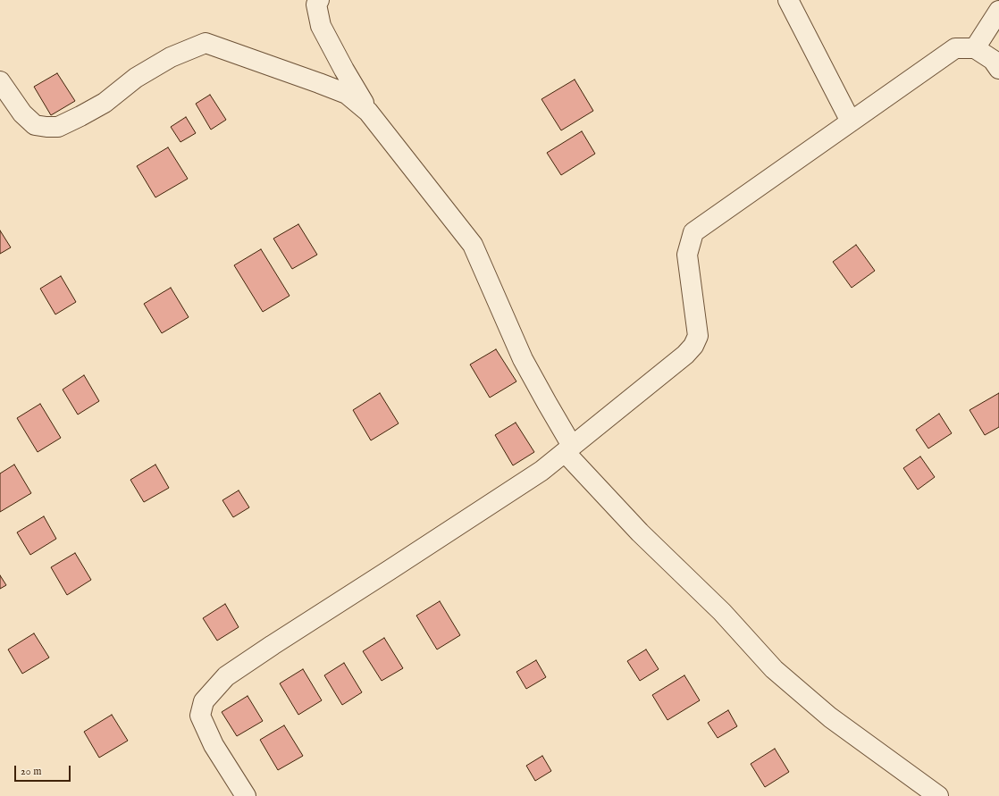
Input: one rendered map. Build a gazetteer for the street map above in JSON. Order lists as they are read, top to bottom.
{
  "scale_bar": "20 m"
}
